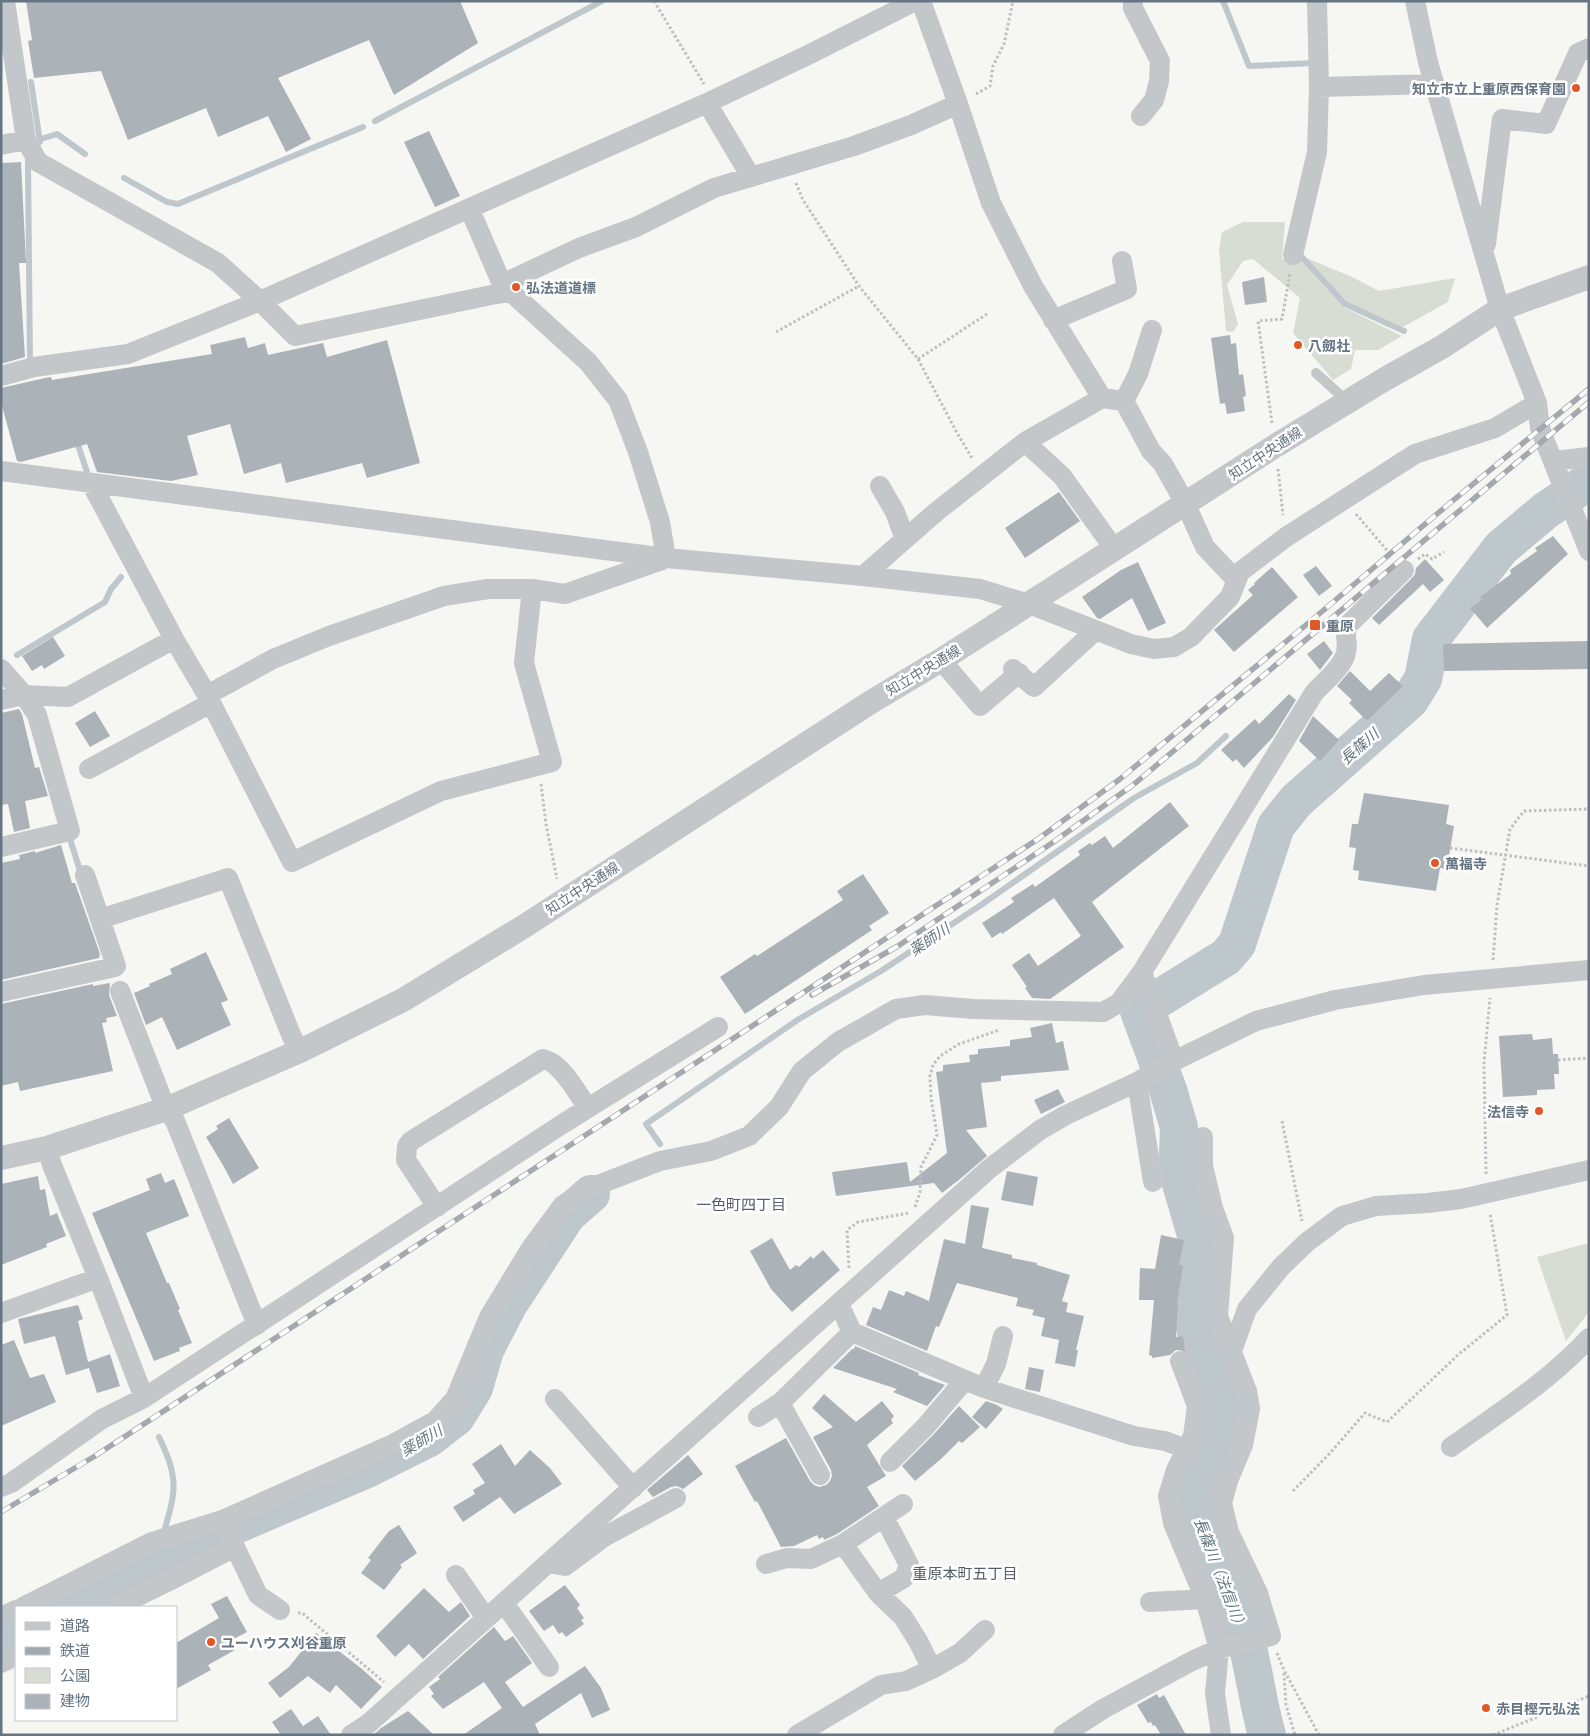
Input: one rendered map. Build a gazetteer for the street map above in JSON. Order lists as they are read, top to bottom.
{
  "streets": {
    "street": ["知立中央通線"]
  },
  "districts": ["一色町四丁目", "重原本町五丁目"],
  "water": ["長篠川", "薬師川", "長篠川（法信川）"],
  "places": {
    "other": [
      "知立市立上重原西保育園",
      "弘法道道標",
      "八劔社",
      "萬福寺",
      "法信寺",
      "ユーハウス刈谷重原",
      "赤目樫元弘法"
    ],
    "transit": ["重原"]
  },
  "legend": [
    "道路",
    "鉄道",
    "公園",
    "建物"
  ]
}
